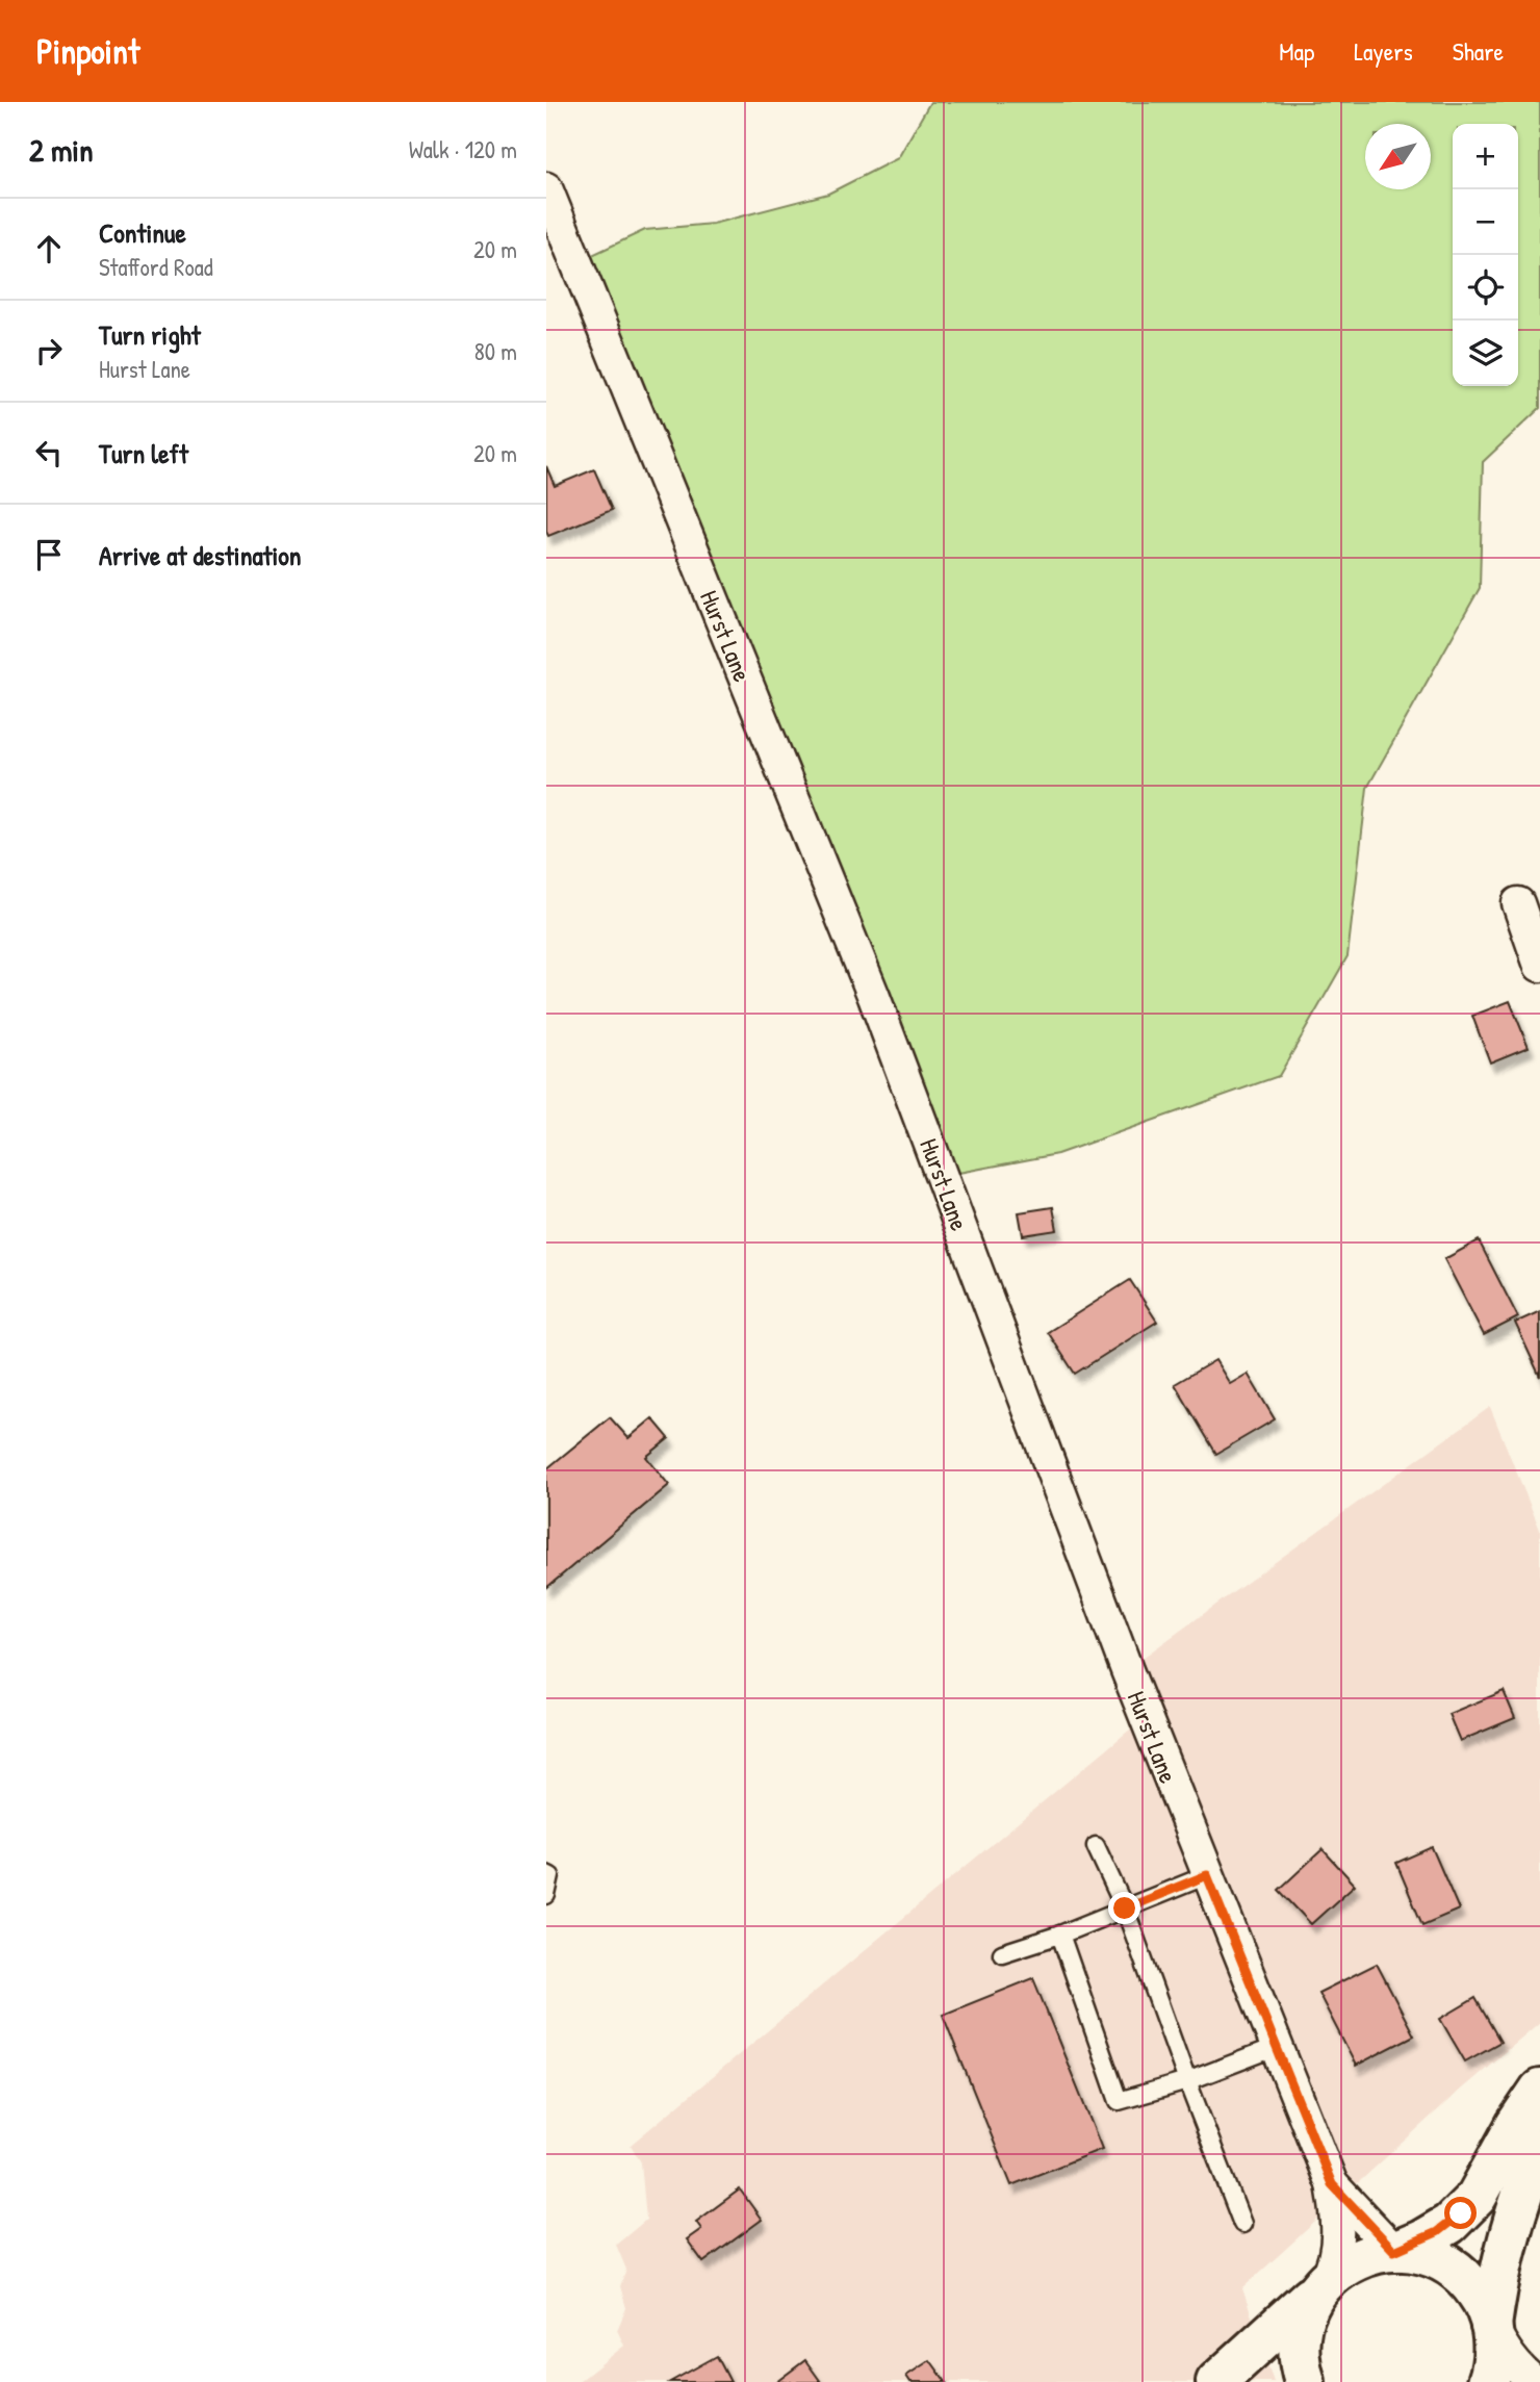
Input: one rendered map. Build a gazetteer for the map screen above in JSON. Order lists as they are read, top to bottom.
{
  "streets": {
    "street": ["Hurst Lane"]
  },
  "north": "bottom left",
  "page": {
    "header": "Pinpoint",
    "nav": ["Map", "Layers", "Share"],
    "heading": ["2 min", "Walk · 120 m"],
    "map_buttons": ["+", "−"],
    "list": [
      ["Continue", "Stafford Road", "20 m"],
      ["Turn right", "Hurst Lane", "80 m"],
      ["Turn left", "20 m"],
      "Arrive at destination"
    ]
  }
}
